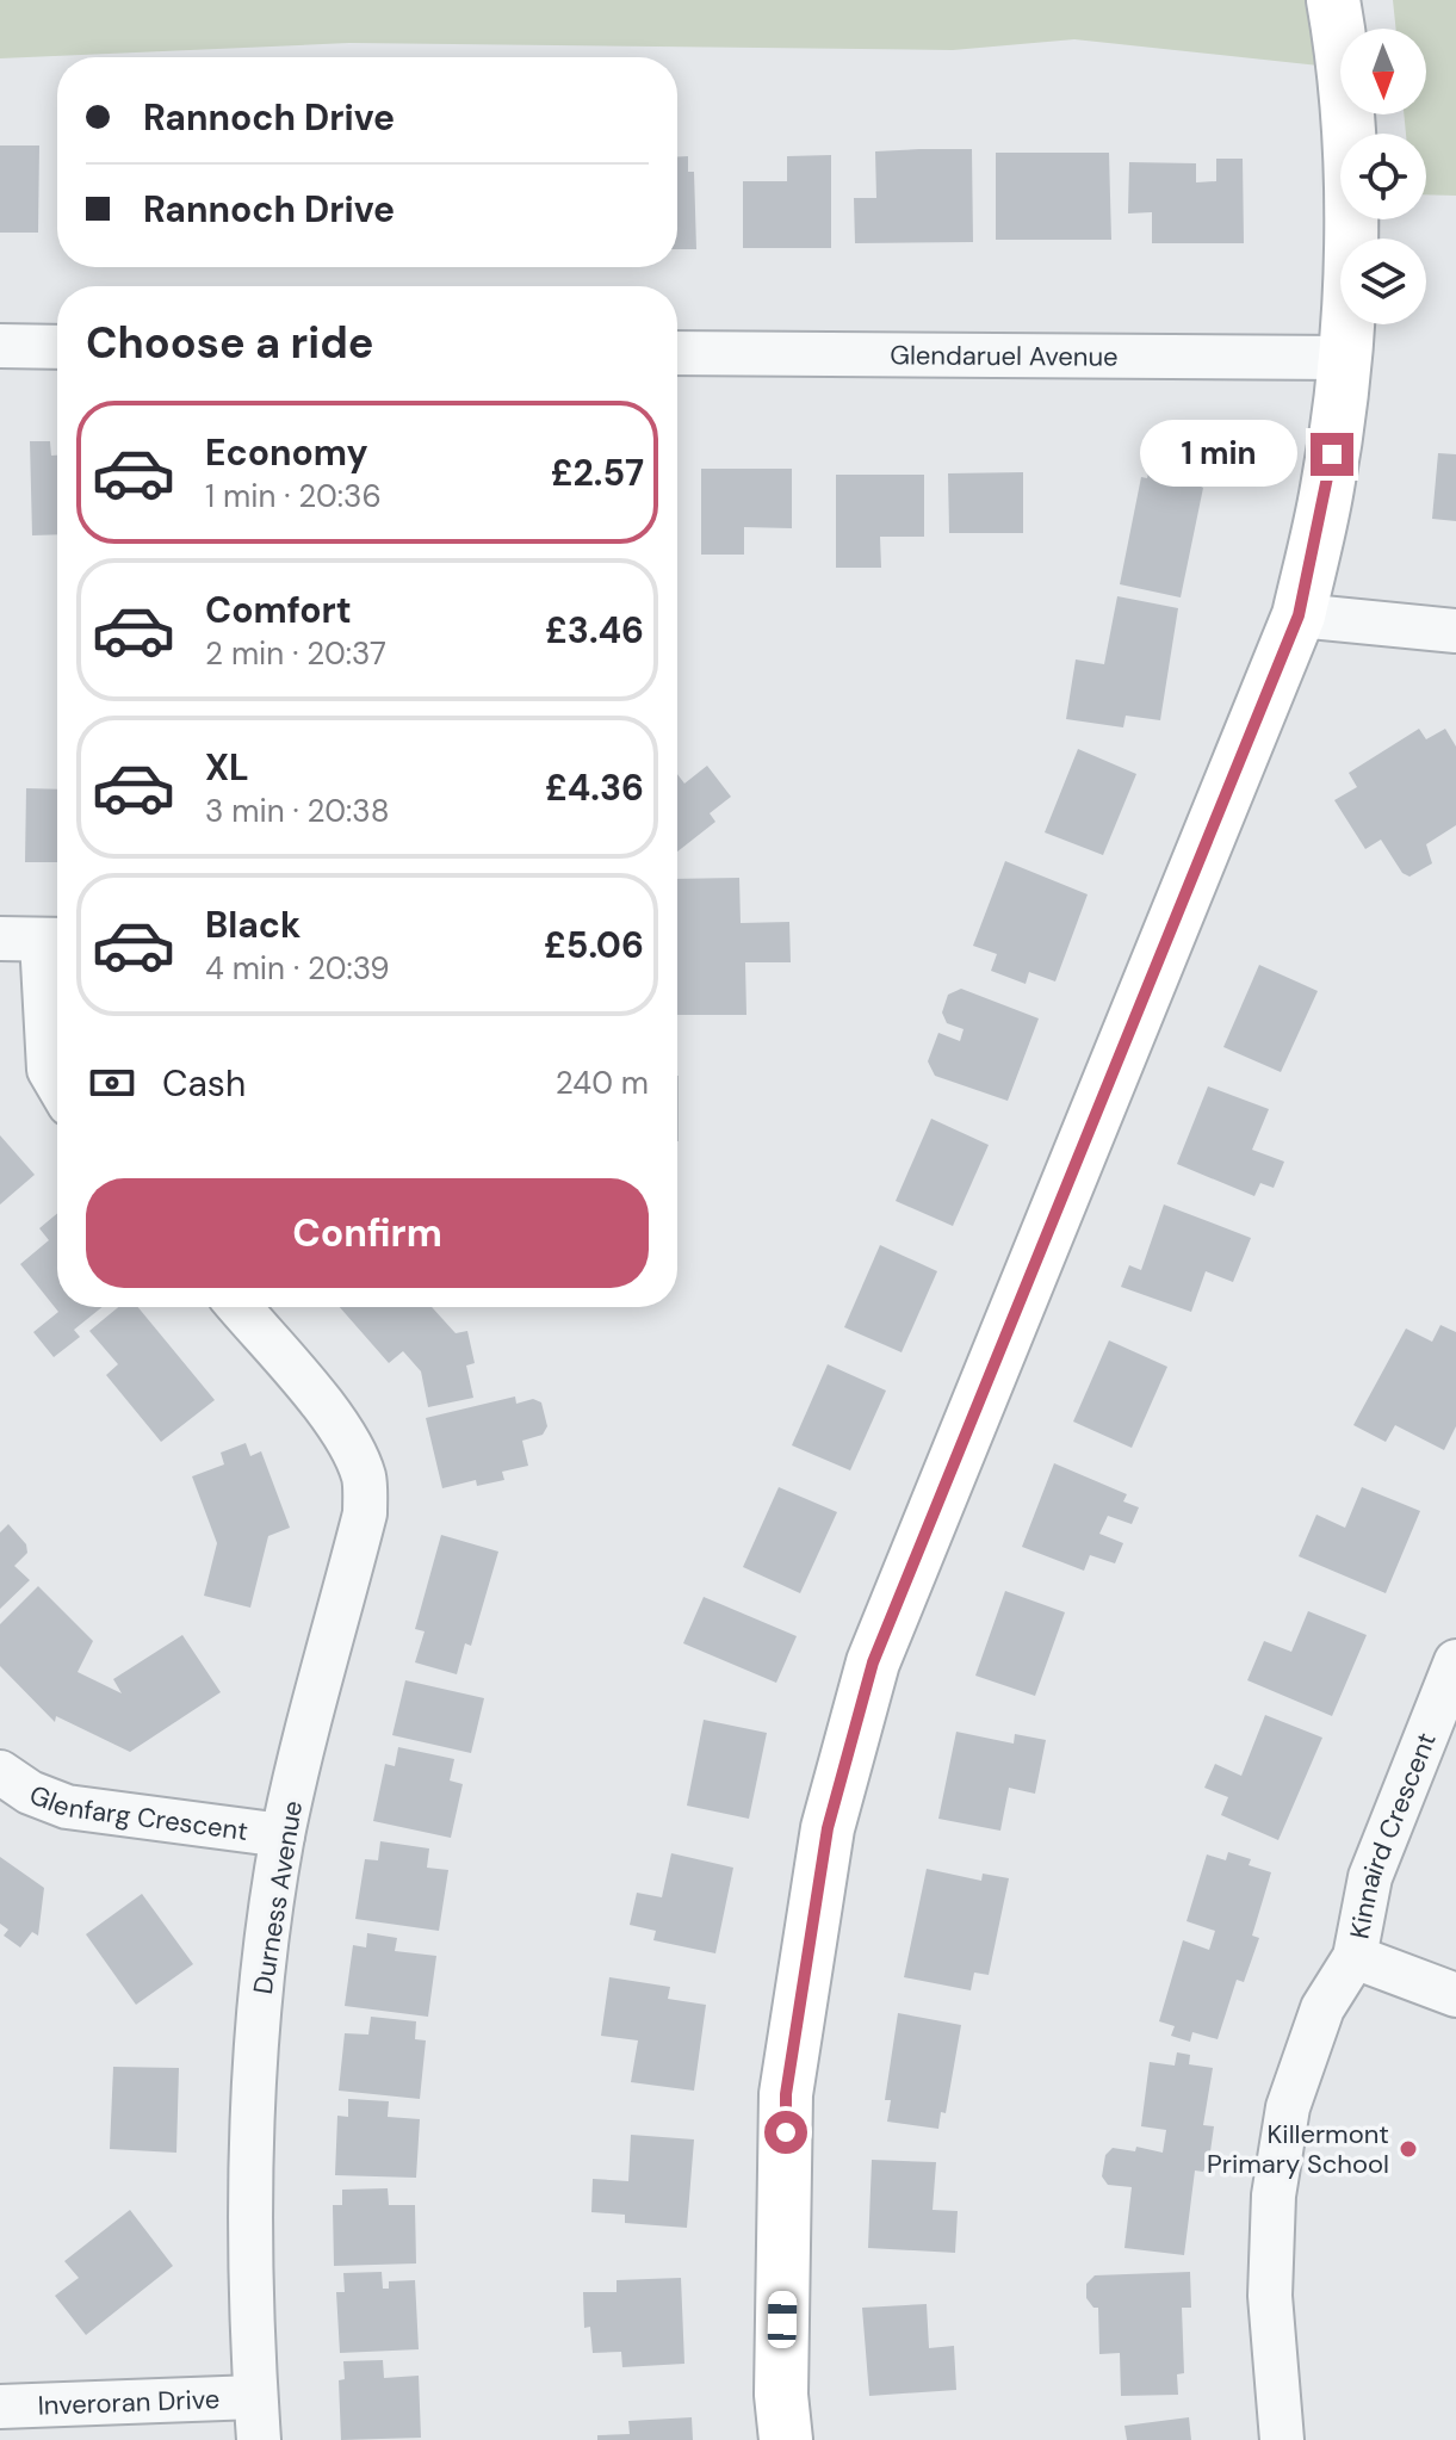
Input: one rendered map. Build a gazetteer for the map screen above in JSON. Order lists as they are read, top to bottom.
{
  "streets": {
    "street": [
      "Glendaruel Avenue",
      "Glenfarg Crescent",
      "Kinnaird Crescent",
      "Durness Avenue",
      "Inveroran Drive"
    ]
  },
  "crossings": [
    ["Glenfarg Crescent", "Durness Avenue"],
    ["Durness Avenue", "Inveroran Drive"]
  ],
  "places": ["Killermont Primary School"],
  "north": "bottom",
  "page": {
    "banner": ["Rannoch Drive", "Rannoch Drive"],
    "heading": "Choose a ride",
    "list": [
      {
        "name": "Economy",
        "note": "1 min · 20:36",
        "value": "£2.57"
      },
      {
        "name": "Comfort",
        "note": "2 min · 20:37",
        "value": "£3.46"
      },
      {
        "name": "XL",
        "note": "3 min · 20:38",
        "value": "£4.36"
      },
      {
        "name": "Black",
        "note": "4 min · 20:39",
        "value": "£5.06"
      }
    ],
    "bubble": "1 min",
    "pay": ["Cash", "240 m"],
    "buttons": "Confirm"
  }
}
